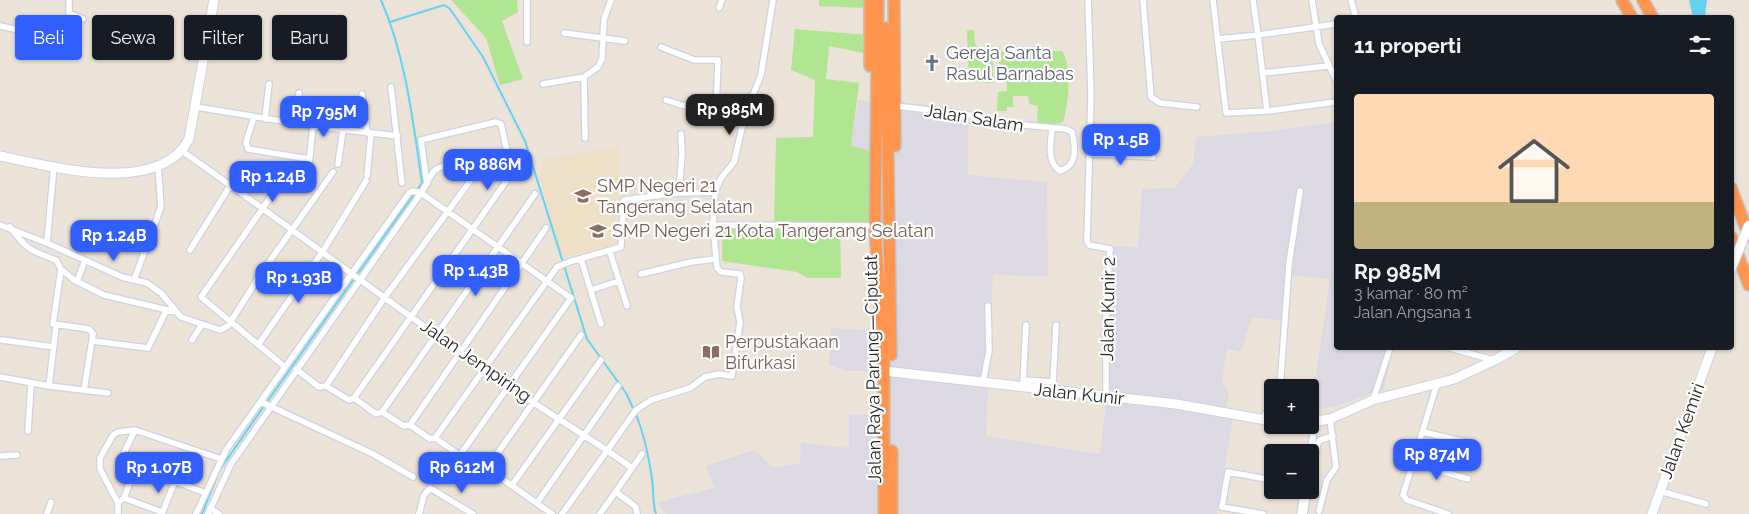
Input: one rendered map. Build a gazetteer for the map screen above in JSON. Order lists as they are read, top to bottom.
{
  "streets": {
    "highway": ["Jalan Raya Parung—Ciputat"],
    "street": [
      "Jalan Salam",
      "Jalan Kunir 2",
      "Jalan Jempiring",
      "Jalan Kunir",
      "Jalan Kemiri"
    ]
  },
  "crossings": [
    ["Jalan Kunir 2", "Jalan Kunir"],
    ["Jalan Raya Parung—Ciputat", "Jalan Kunir"]
  ],
  "places": {
    "church": ["Gereja Santa Rasul Barnabas"],
    "school or university": ["SMP Negeri 21 Tangerang Selatan", "SMP Negeri 21 Kota Tangerang Selatan"],
    "library": ["Perpustakaan Bifurkasi"]
  },
  "page": {
    "chip": [
      "Beli",
      "Sewa",
      "Filter",
      "Baru"
    ],
    "heading": "11 properti",
    "list": [
      {
        "name": "Rp 985M",
        "note": "3 kamar · 80 m² · Jalan Angsana 1"
      }
    ],
    "price": [
      "Rp 985M",
      "Rp 795M",
      "Rp 1.5B",
      "Rp 886M",
      "Rp 1.24B",
      "Rp 1.24B",
      "Rp 1.43B",
      "Rp 1.93B",
      "Rp 874M",
      "Rp 1.07B",
      "Rp 612M"
    ],
    "map_buttons": ["+", "−"]
  }
}
